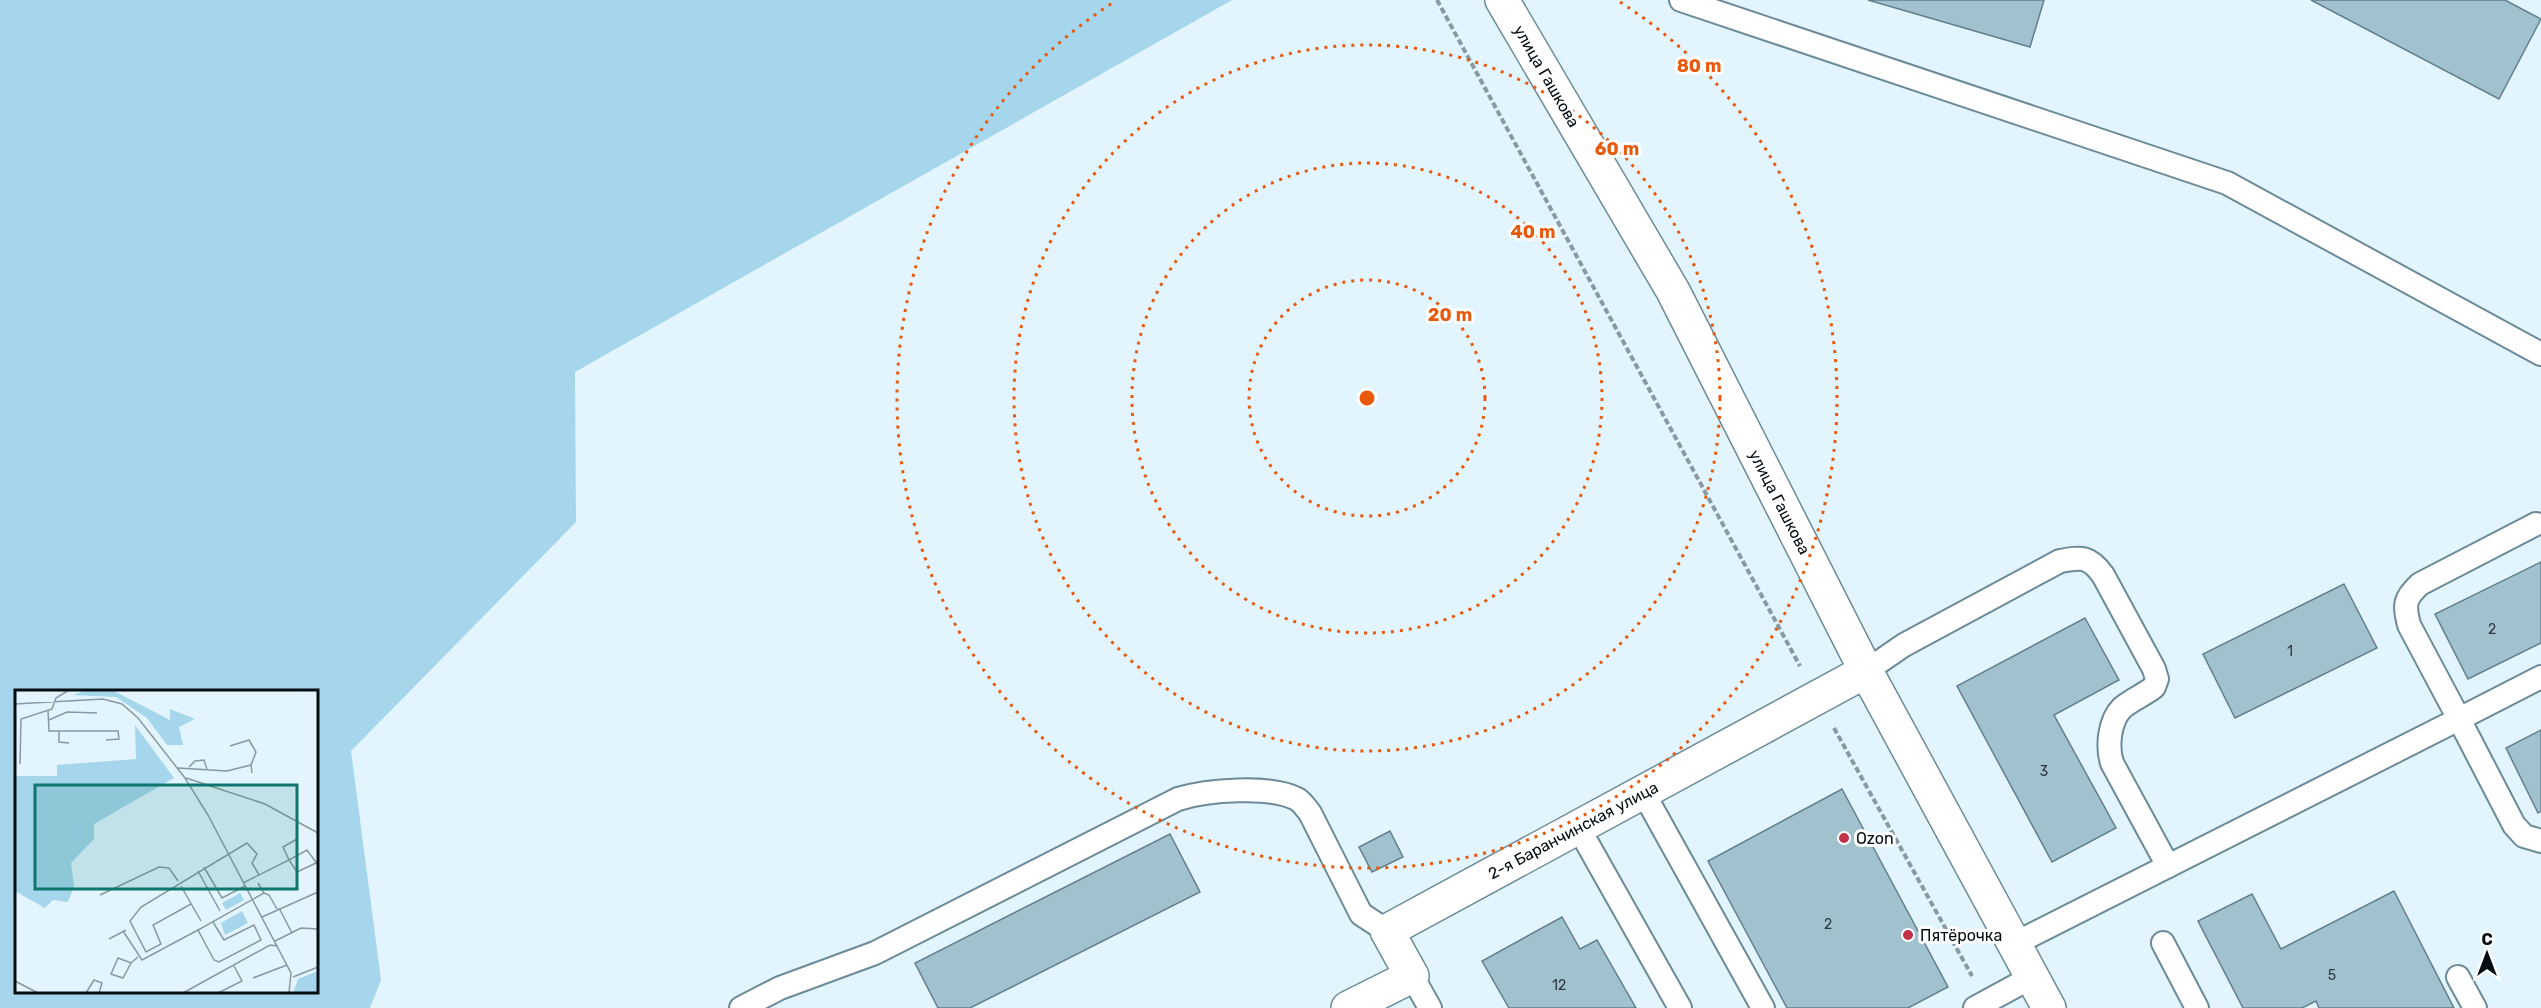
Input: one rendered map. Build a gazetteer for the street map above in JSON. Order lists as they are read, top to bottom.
{
  "streets": {
    "street": ["улица Гашкова", "2-я Баранчинская улица"]
  },
  "crossings": [
    ["улица Гашкова", "2-я Баранчинская улица"]
  ],
  "places": ["Ozon", "Пятёрочка"],
  "house_numbers": [
    "2",
    "1",
    "3",
    "2",
    "5",
    "12"
  ],
  "north": "top",
  "rings": [
    "80 m",
    "60 m",
    "40 m",
    "20 m"
  ]
}
